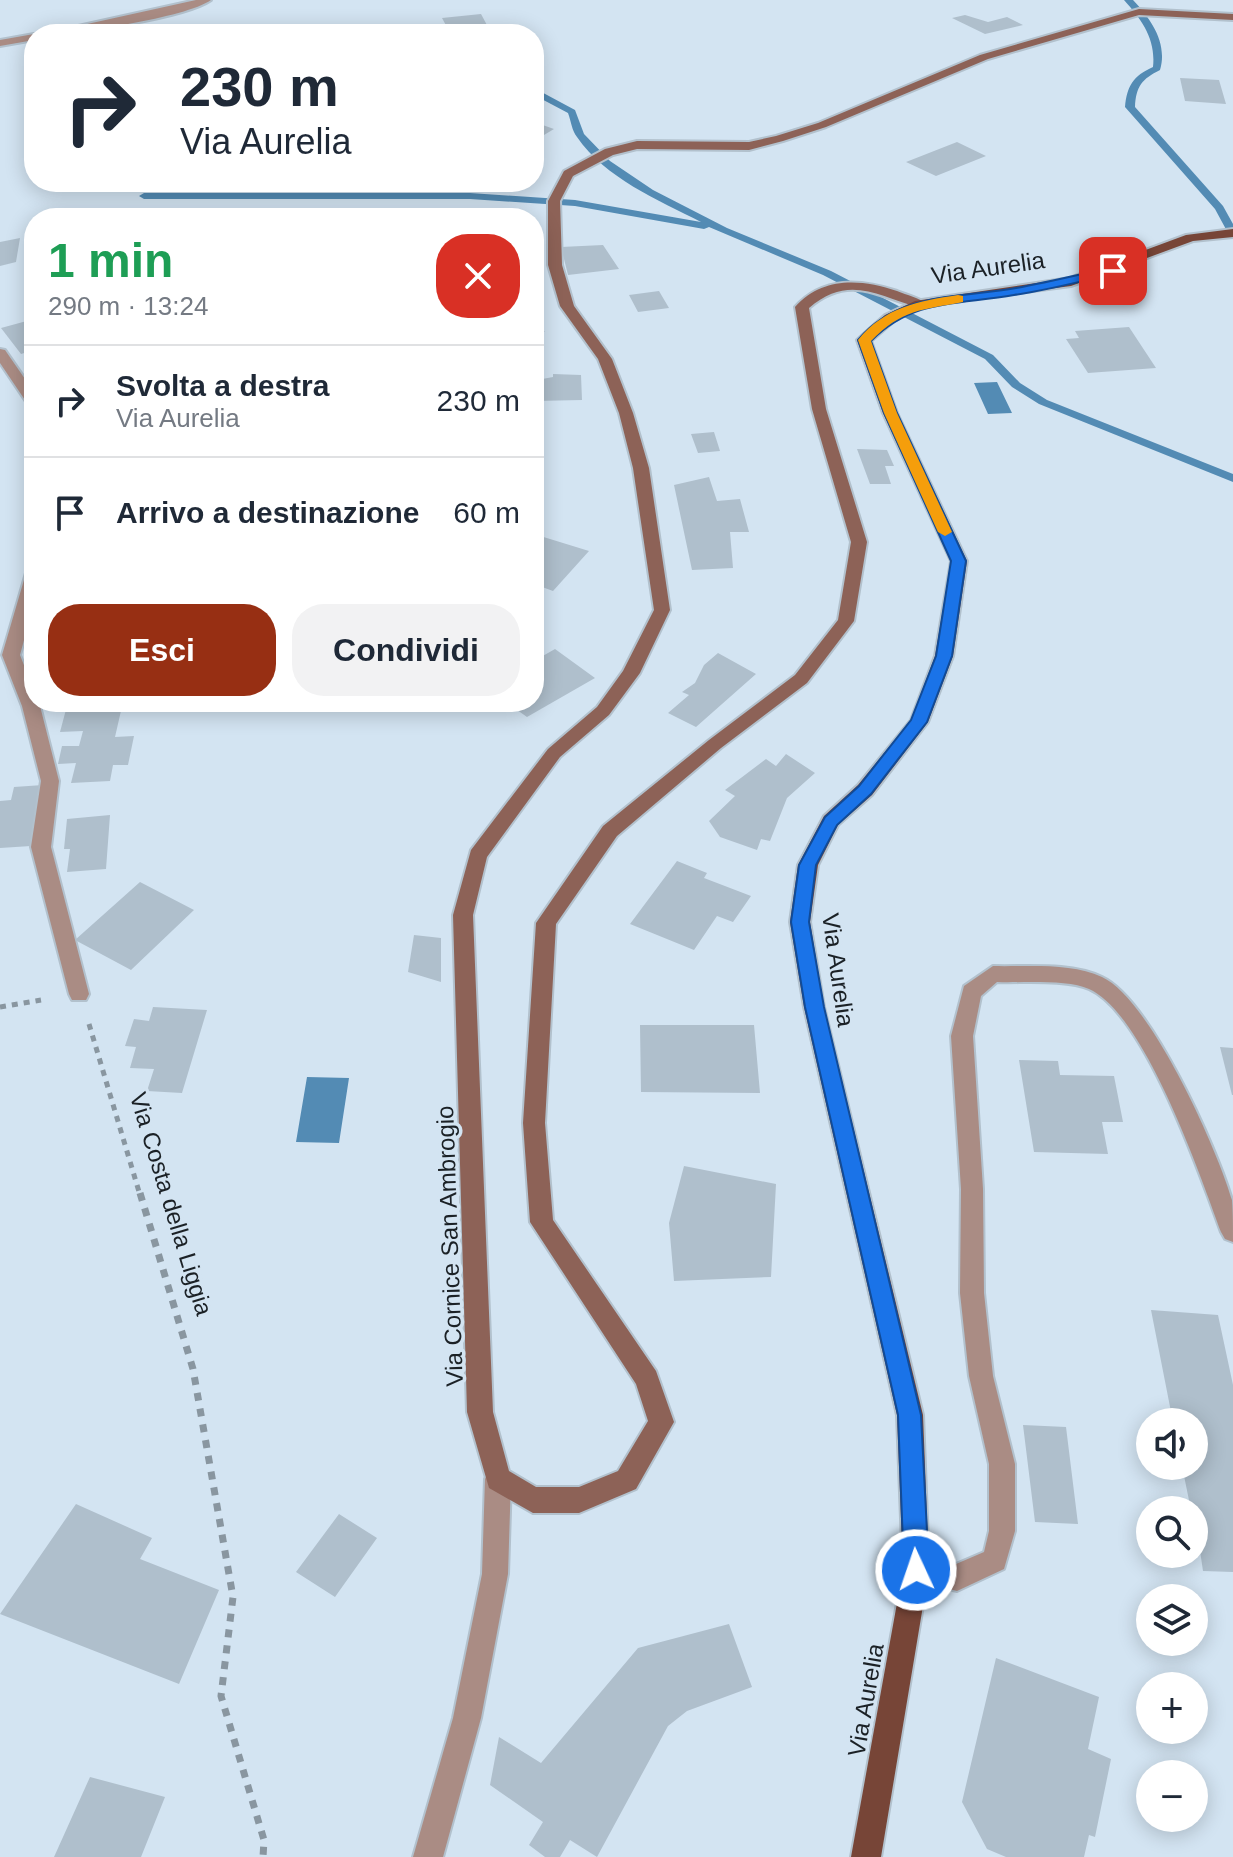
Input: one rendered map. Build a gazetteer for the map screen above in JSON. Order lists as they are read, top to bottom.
{
  "streets": {
    "main road": ["Via Aurelia"],
    "street": ["Via Cornice San Ambrogio"],
    "path": ["Via Costa della Liggia"]
  },
  "page": {
    "turn": ["230 m", "Via Aurelia"],
    "heading": ["1 min", "290 m · 13:24"],
    "list": [
      {
        "name": "Svolta a destra",
        "note": "Via Aurelia",
        "value": "230 m"
      },
      {
        "name": "Arrivo a destinazione",
        "value": "60 m"
      }
    ],
    "buttons": ["Esci", "Condividi"],
    "map_buttons": ["+", "−"]
  }
}
